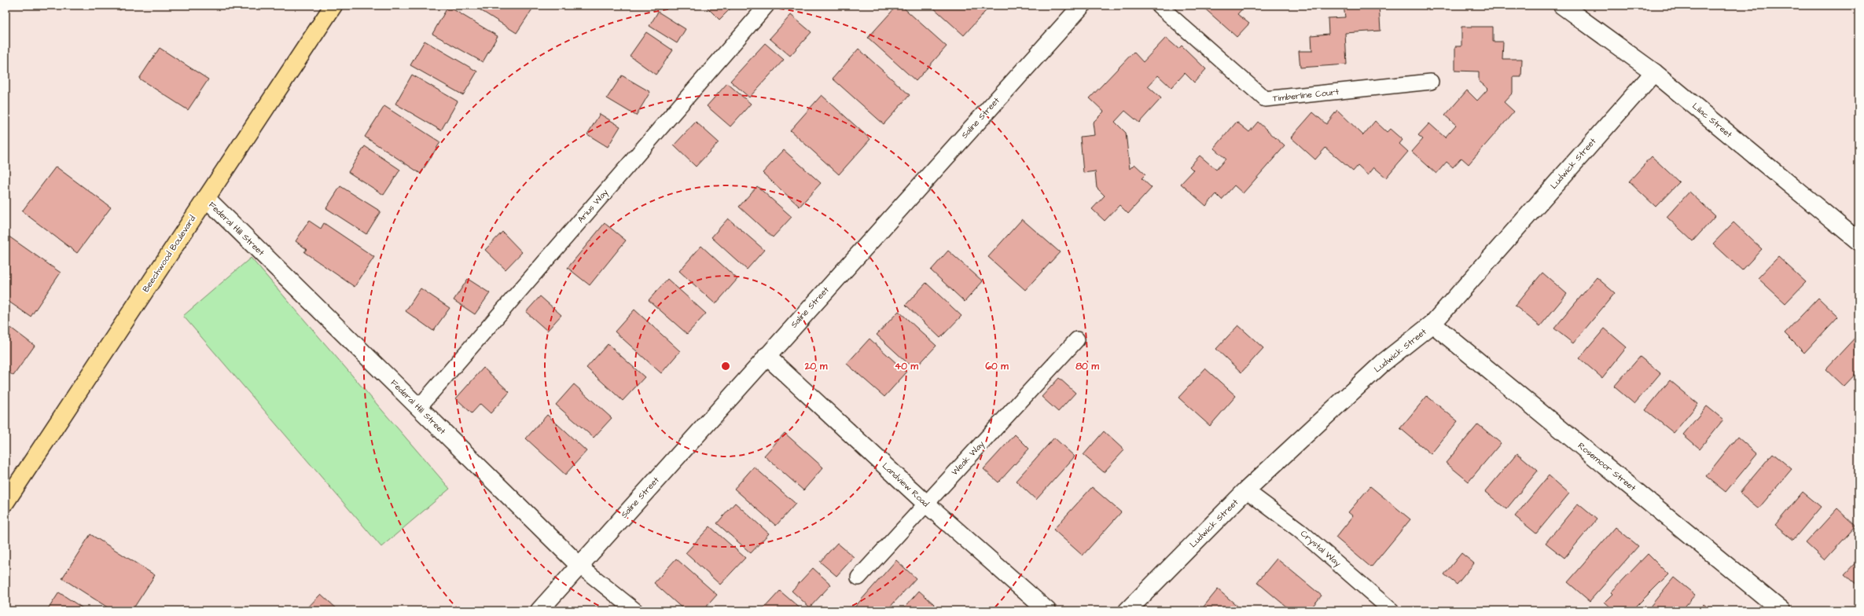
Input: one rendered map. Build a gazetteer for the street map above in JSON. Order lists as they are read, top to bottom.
{
  "streets": {
    "main road": ["Beechwood Boulevard"],
    "street": [
      "Saline Street",
      "Lilac Street",
      "Ludwick Street",
      "Federal Hill Street",
      "Rosemoor Street",
      "Landview Road"
    ],
    "lane": [
      "Timberline Court",
      "Arius Way",
      "Weak Way",
      "Crystal Way"
    ]
  },
  "crossings": [
    ["Saline Street", "Federal Hill Street"],
    ["Saline Street", "Landview Road"],
    ["Lilac Street", "Ludwick Street"],
    ["Ludwick Street", "Rosemoor Street"],
    ["Ludwick Street", "Crystal Way"],
    ["Arius Way", "Federal Hill Street"],
    ["Federal Hill Street", "Beechwood Boulevard"],
    ["Weak Way", "Landview Road"]
  ],
  "rings": [
    "20 m",
    "40 m",
    "60 m",
    "80 m"
  ]
}
